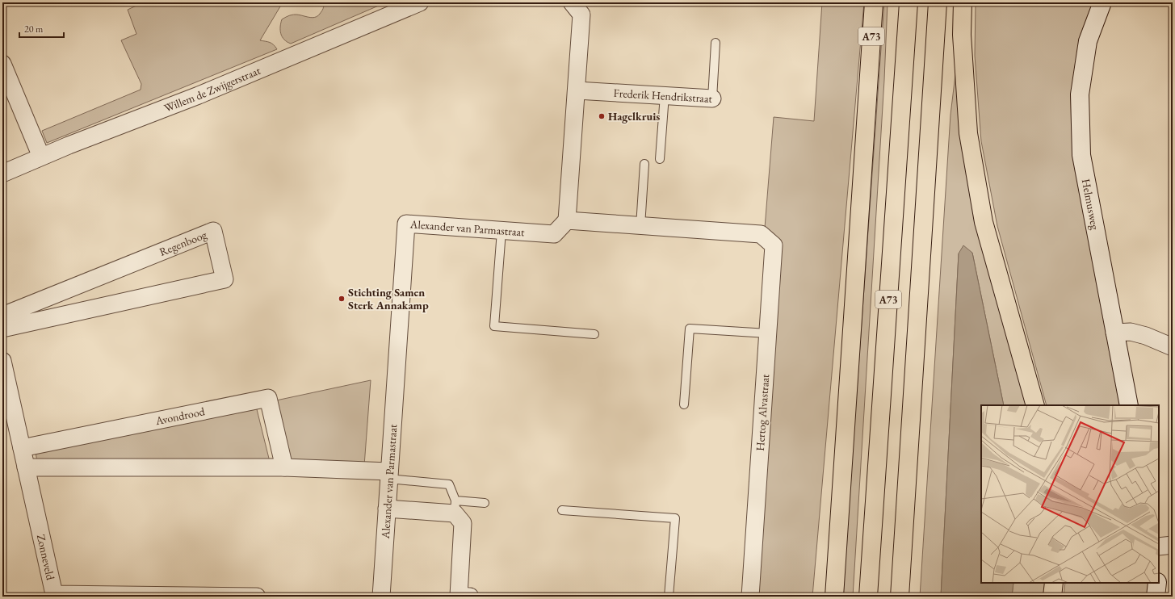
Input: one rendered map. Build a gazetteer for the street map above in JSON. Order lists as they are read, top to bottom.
{
  "streets": {
    "highway": ["A73"],
    "street": [
      "Willem de Zwijgerstraat",
      "Frederik Hendrikstraat",
      "Helmusweg",
      "Alexander van Parmastraat",
      "Regenboog",
      "Hertog Alvastraat",
      "Avondrood",
      "Zonneveld"
    ]
  },
  "crossings": [
    ["Avondrood", "Zonneveld"]
  ],
  "places": ["Hagelkruis", "Stichting Samen Sterk Annakamp"],
  "scale_bar": "20 m"
}
